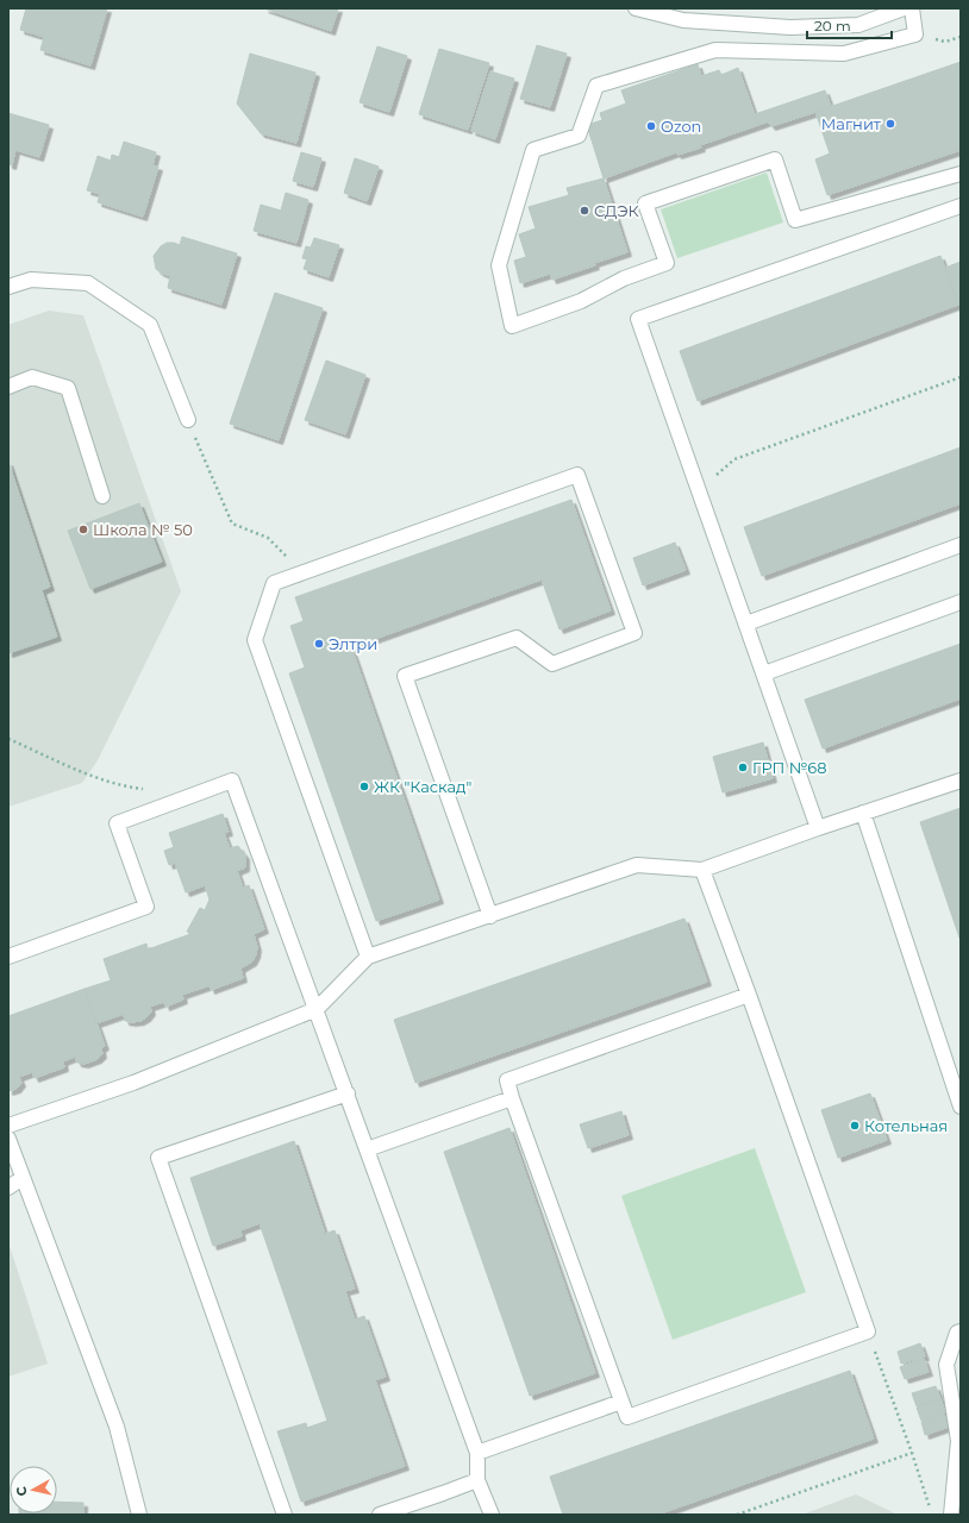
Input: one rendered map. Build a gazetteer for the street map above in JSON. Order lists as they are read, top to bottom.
{
  "places": [
    "Магнит",
    "Ozon",
    "СДЭК",
    "Школа № 50",
    "Элтри",
    "ГРП №68",
    "ЖК \"Каскад\"",
    "Котельная"
  ],
  "scale_bar": "20 m",
  "north": "left"
}
